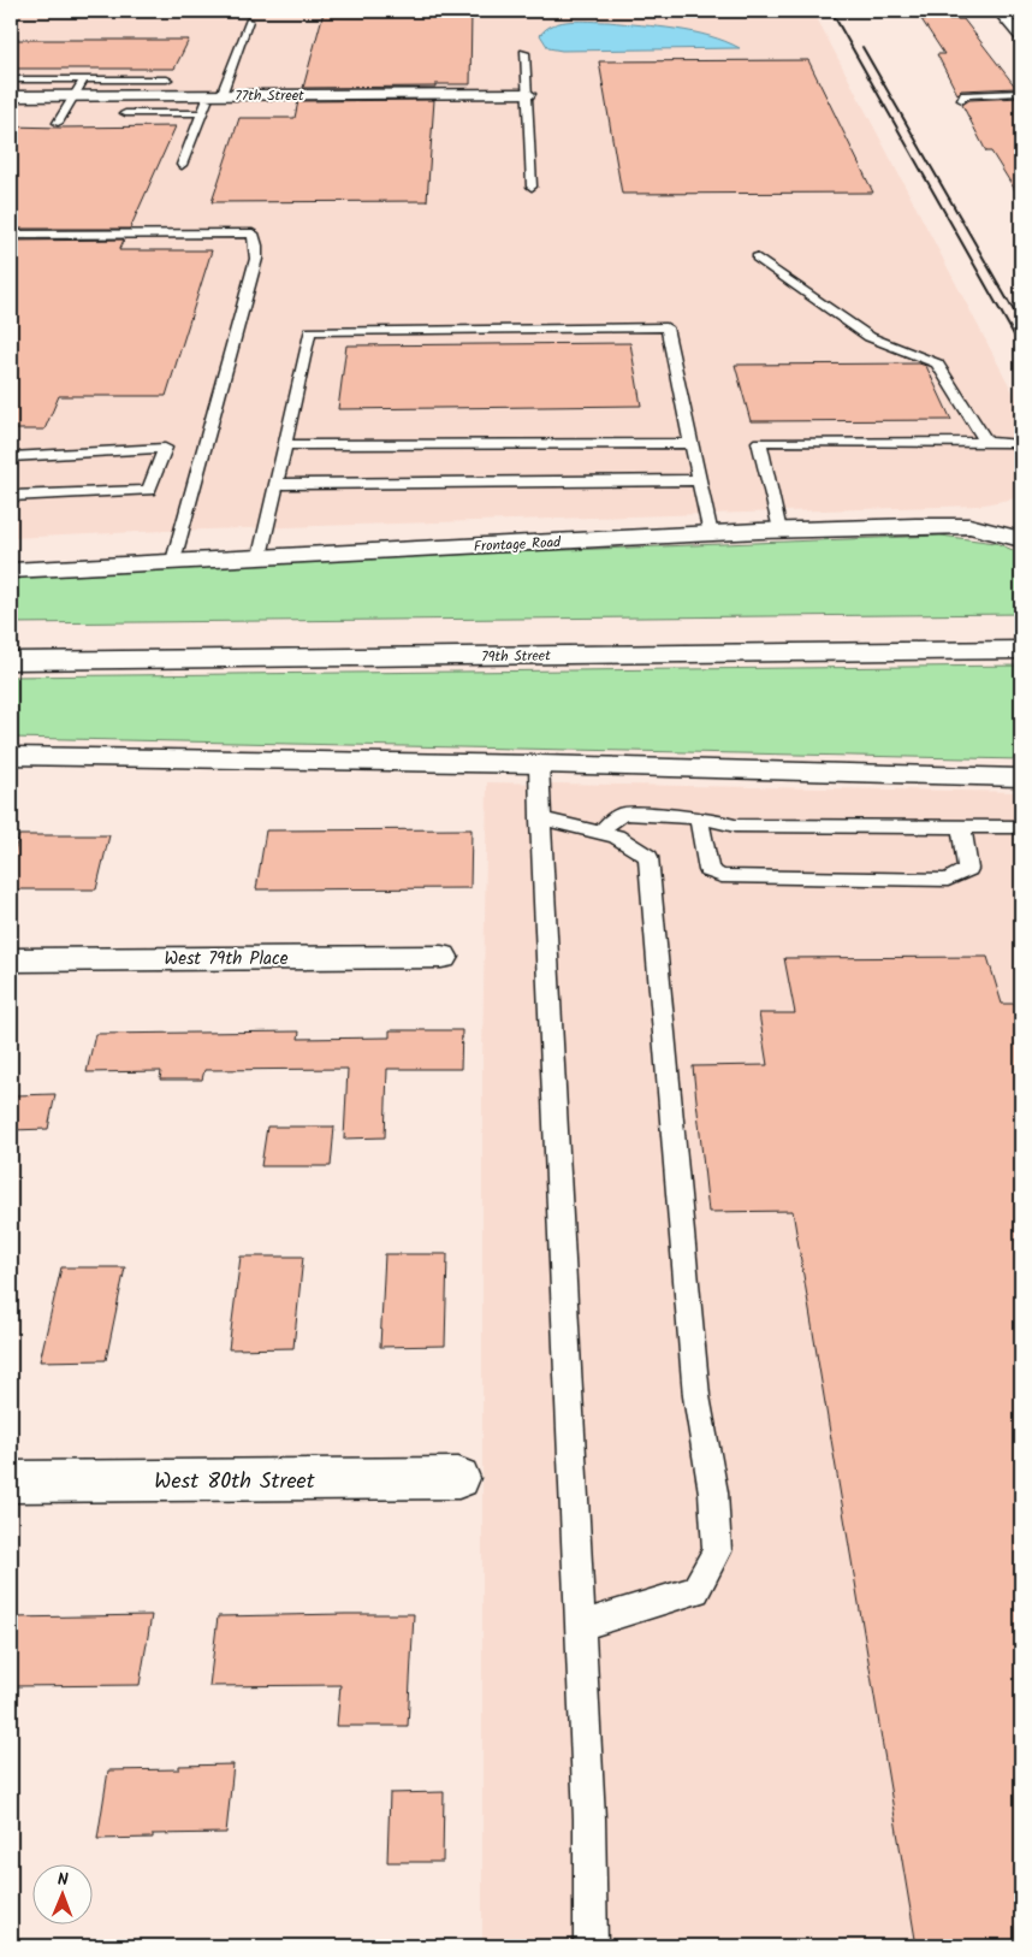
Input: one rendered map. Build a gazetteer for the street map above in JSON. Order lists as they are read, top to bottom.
{
  "streets": {
    "street": [
      "77th Street",
      "Frontage Road",
      "79th Street",
      "West 79th Place",
      "West 80th Street"
    ]
  },
  "north": "top"
}
